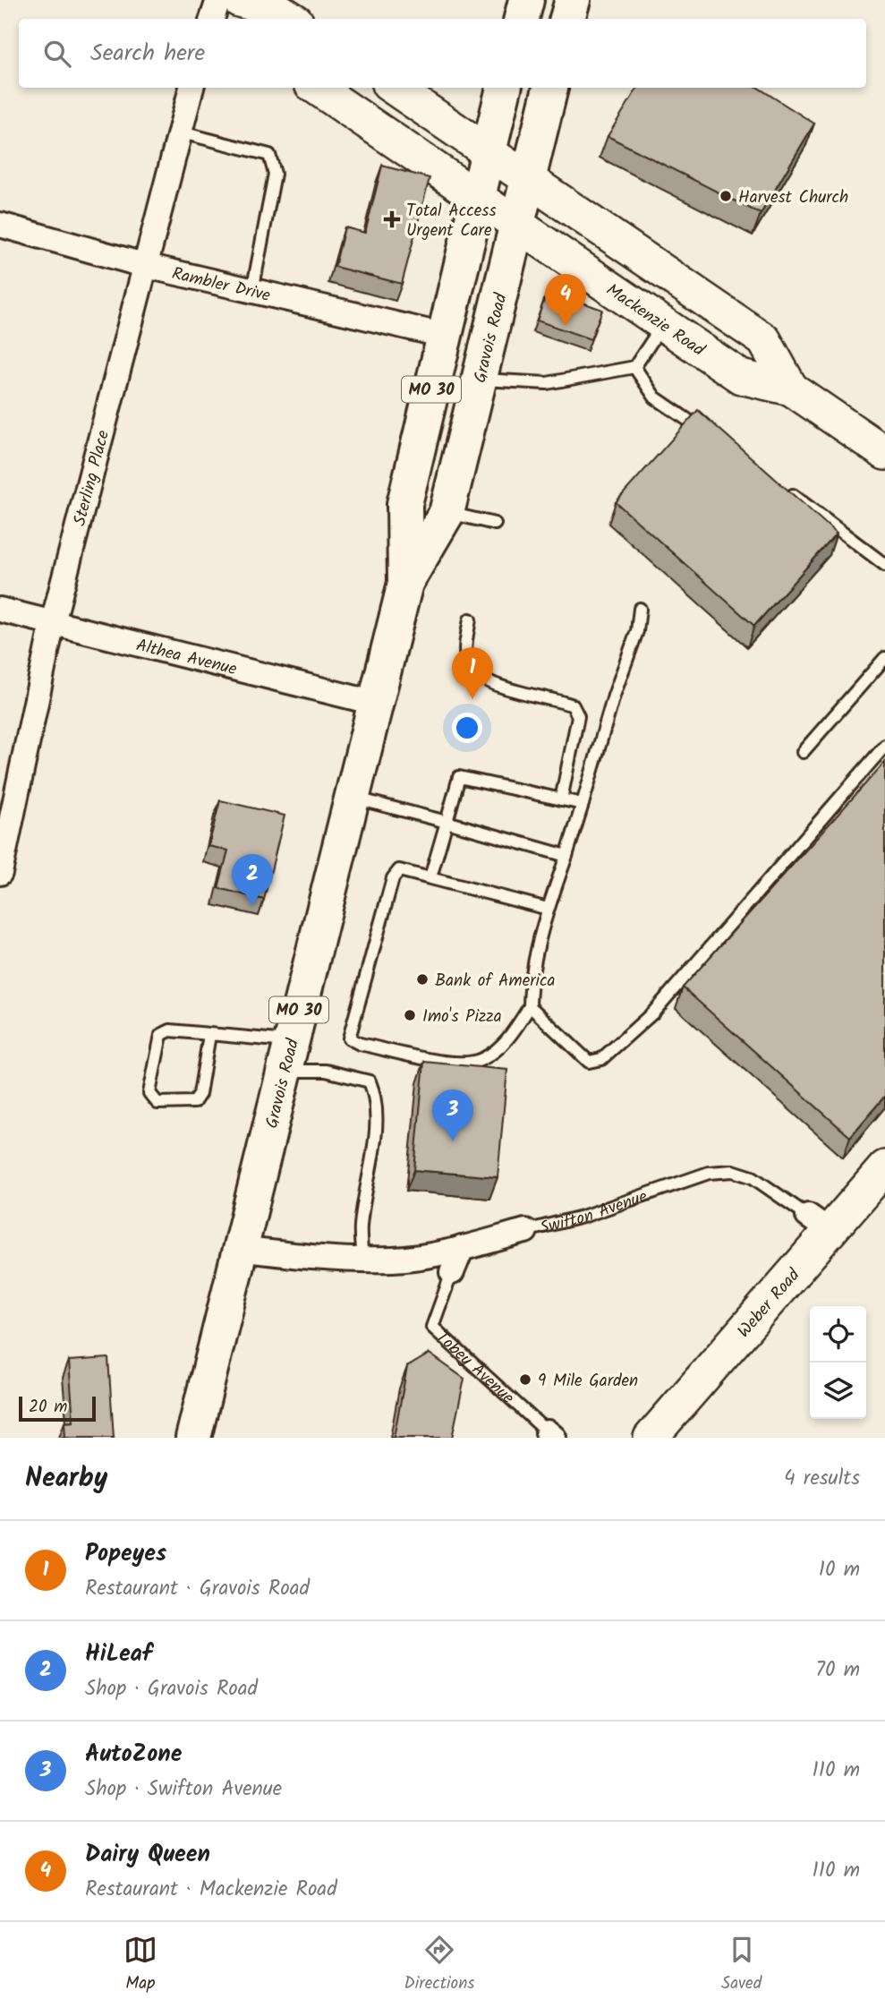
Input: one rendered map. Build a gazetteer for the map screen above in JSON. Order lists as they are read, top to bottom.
{
  "streets": {
    "main road": [
      "Mackenzie Road",
      "Gravois Road",
      "MO 30",
      "Weber Road"
    ],
    "street": [
      "Rambler Drive",
      "Sterling Place",
      "Althea Avenue",
      "Swifton Avenue",
      "Tobey Avenue"
    ]
  },
  "crossings": [
    ["Rambler Drive", "Gravois Road"],
    ["Rambler Drive", "Sterling Place"],
    ["Mackenzie Road", "Gravois Road"],
    ["Gravois Road", "Althea Avenue"],
    ["Gravois Road", "Swifton Avenue"],
    ["Sterling Place", "Althea Avenue"],
    ["Swifton Avenue", "Weber Road"],
    ["Swifton Avenue", "Tobey Avenue"]
  ],
  "places": {
    "other": [
      "Harvest Church",
      "Bank of America",
      "Imo's Pizza",
      "9 Mile Garden"
    ],
    "health": ["Total Access Urgent Care"]
  },
  "scale_bar": "20 m",
  "page": {
    "search": "Search here",
    "pins": [
      "4",
      "1",
      "2",
      "3"
    ],
    "scale": "20 m",
    "heading": ["Nearby", "4 results"],
    "list": [
      {
        "mark": "1",
        "name": "Popeyes",
        "note": "Restaurant · Gravois Road",
        "value": "10 m"
      },
      {
        "mark": "2",
        "name": "HiLeaf",
        "note": "Shop · Gravois Road",
        "value": "70 m"
      },
      {
        "mark": "3",
        "name": "AutoZone",
        "note": "Shop · Swifton Avenue",
        "value": "110 m"
      },
      {
        "mark": "4",
        "name": "Dairy Queen",
        "note": "Restaurant · Mackenzie Road",
        "value": "110 m"
      }
    ],
    "nav": ["Map", "Directions", "Saved"]
  }
}
